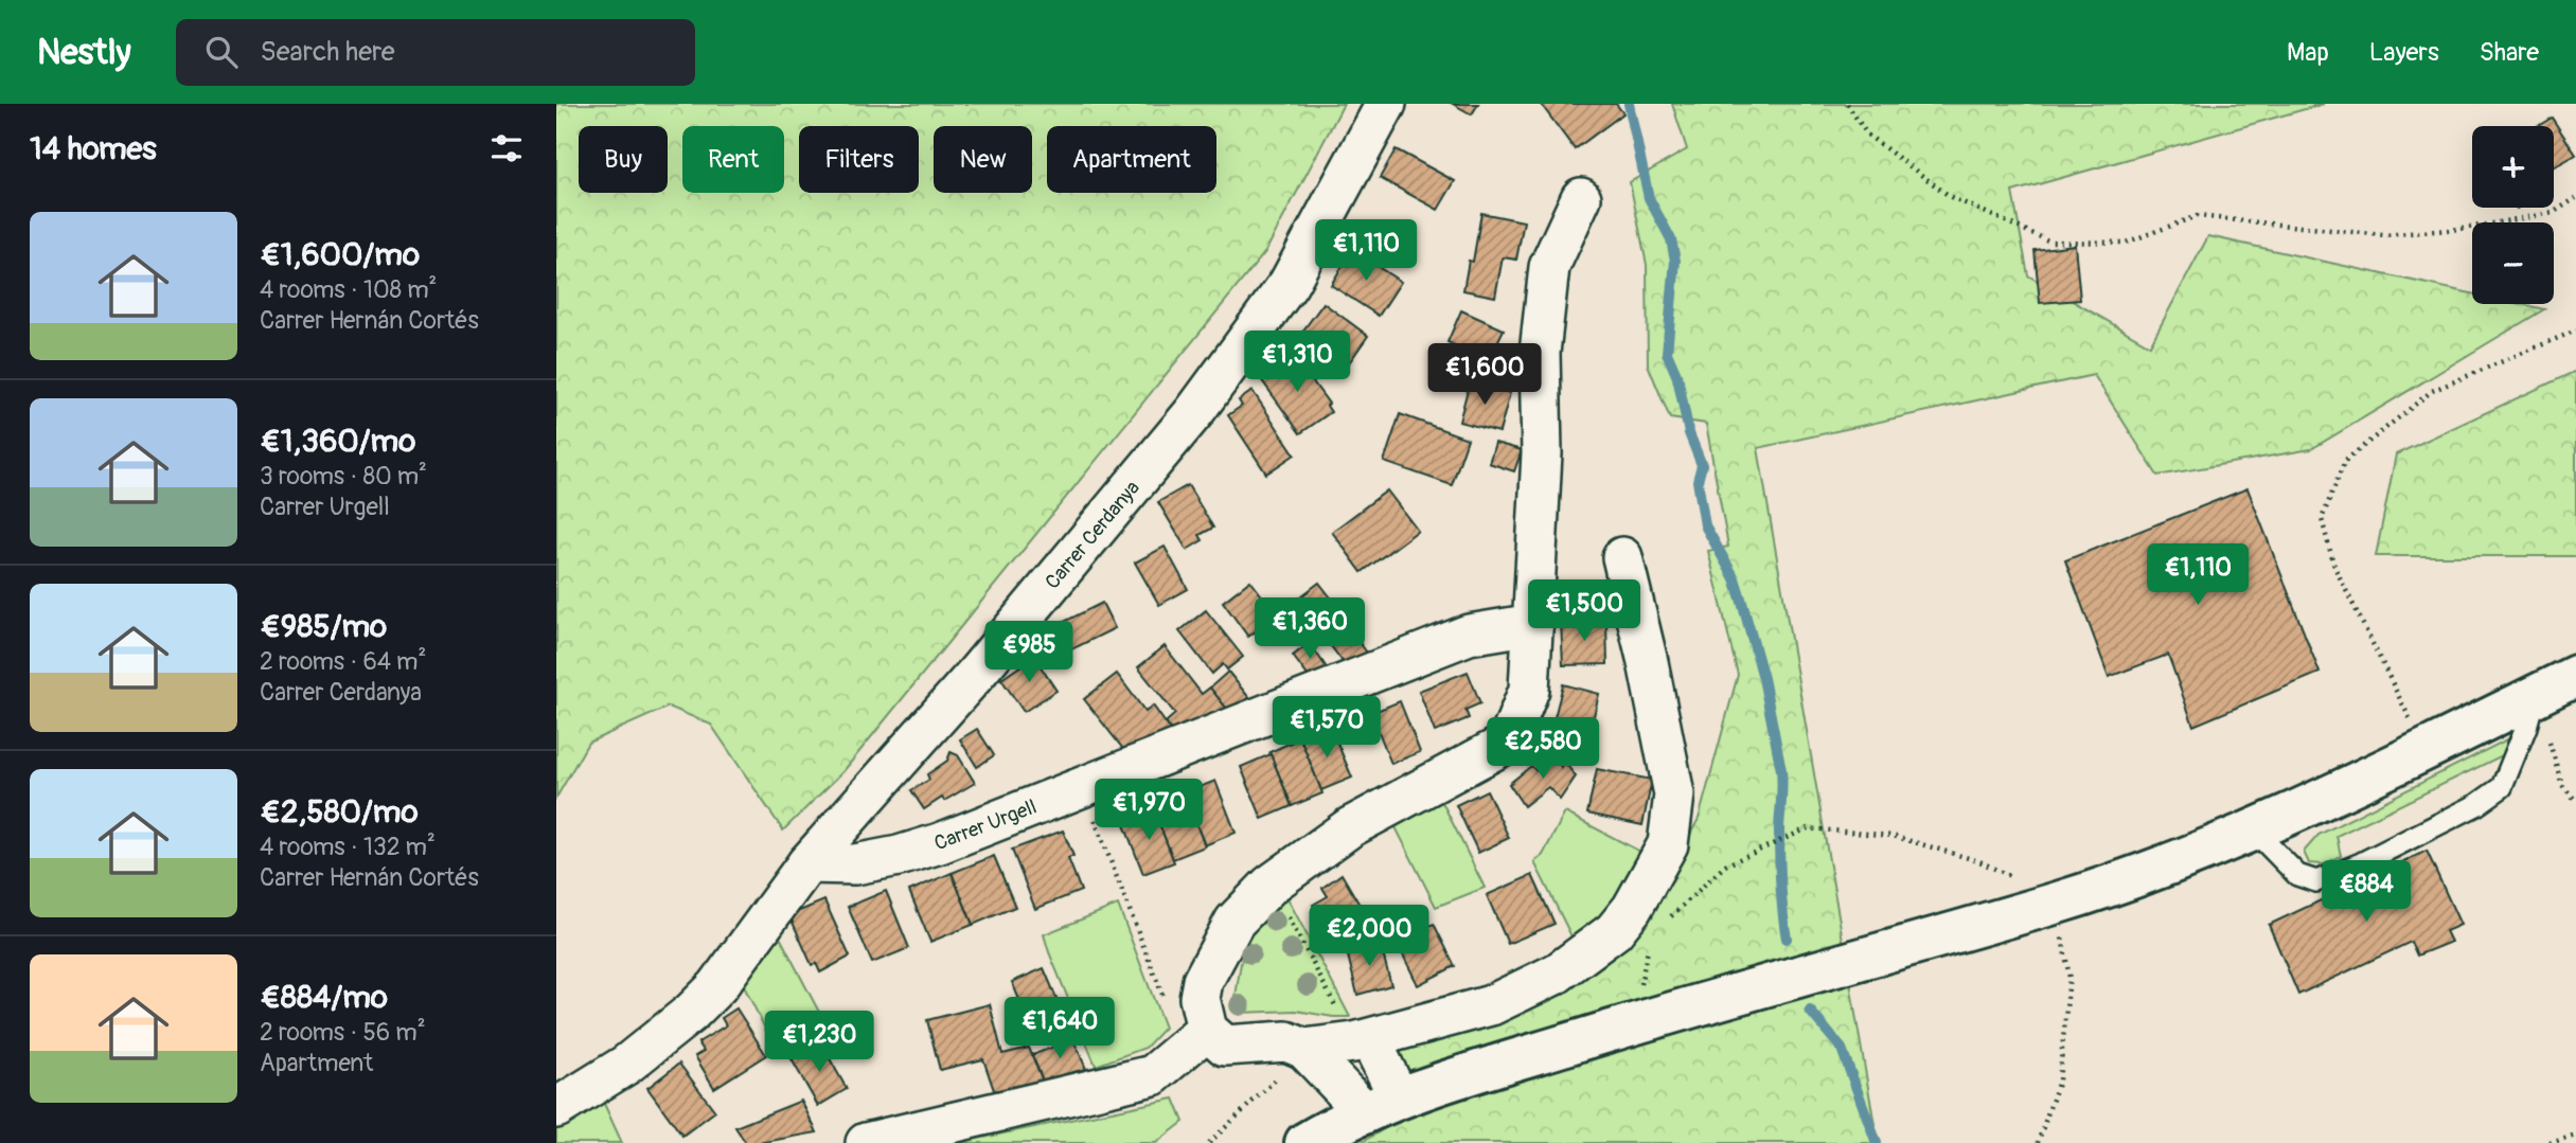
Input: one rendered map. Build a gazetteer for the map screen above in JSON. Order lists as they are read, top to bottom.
{
  "streets": {
    "street": ["Carrer Cerdanya", "Carrer Urgell"]
  },
  "crossings": [
    ["Carrer Cerdanya", "Carrer Urgell"]
  ],
  "page": {
    "header": "Nestly",
    "search": "Search here",
    "nav": ["Map", "Layers", "Share"],
    "heading": "14 homes",
    "map_buttons": ["+", "−"],
    "chip": [
      "Buy",
      "Rent",
      "Filters",
      "New",
      "Apartment"
    ],
    "list": [
      {
        "name": "€1,600/mo",
        "note": "4 rooms · 108 m² · Carrer Hernán Cortés"
      },
      {
        "name": "€1,360/mo",
        "note": "3 rooms · 80 m² · Carrer Urgell"
      },
      {
        "name": "€985/mo",
        "note": "2 rooms · 64 m² · Carrer Cerdanya"
      },
      {
        "name": "€2,580/mo",
        "note": "4 rooms · 132 m² · Carrer Hernán Cortés"
      },
      {
        "name": "€884/mo",
        "note": "2 rooms · 56 m² · Apartment"
      }
    ],
    "price": [
      "€1,110",
      "€1,310",
      "€1,600",
      "€1,110",
      "€1,500",
      "€1,360",
      "€985",
      "€1,570",
      "€2,580",
      "€1,970",
      "€884",
      "€2,000",
      "€1,640",
      "€1,230"
    ]
  }
}
